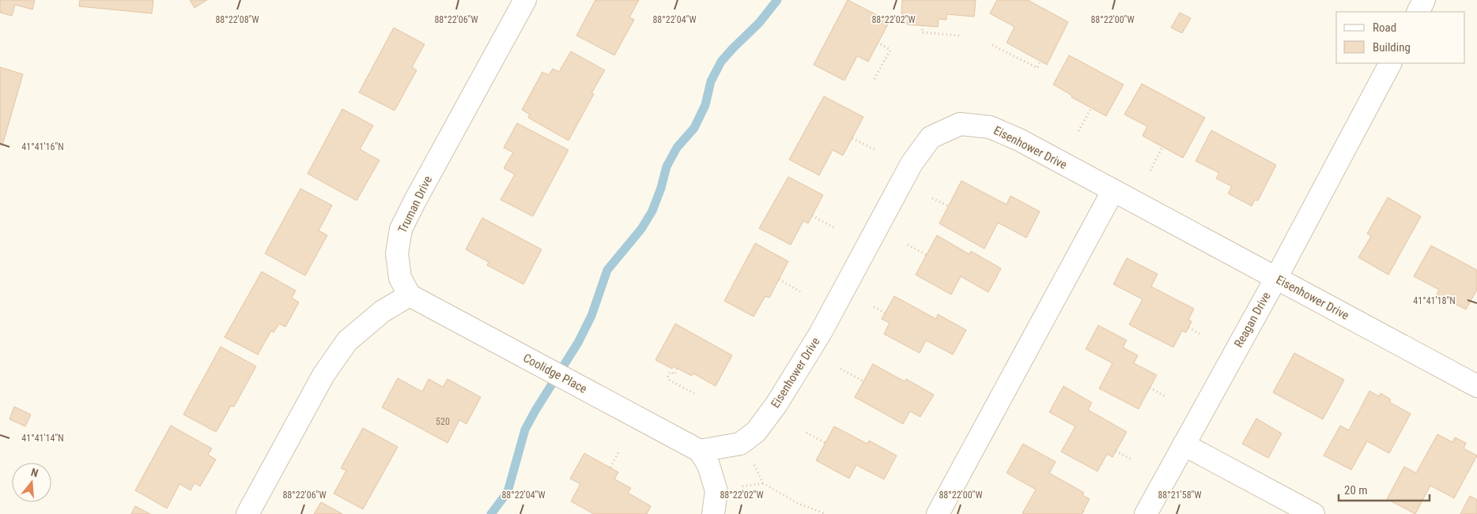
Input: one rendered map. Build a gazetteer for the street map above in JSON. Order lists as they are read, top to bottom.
{
  "streets": {
    "street": [
      "Eisenhower Drive",
      "Truman Drive",
      "Reagan Drive",
      "Coolidge Place"
    ]
  },
  "crossings": [
    ["Eisenhower Drive", "Reagan Drive"],
    ["Eisenhower Drive", "Coolidge Place"],
    ["Truman Drive", "Coolidge Place"]
  ],
  "house_numbers": ["520"],
  "legend": ["Road", "Building"],
  "scale_bar": "20 m",
  "north": "top",
  "coordinates": [
    "88°22'08\"W",
    "88°22'06\"W",
    "88°22'04\"W",
    "88°22'02\"W",
    "88°22'00\"W",
    "41°41'16\"N",
    "41°41'18\"N",
    "41°41'14\"N",
    "88°21'58\"W"
  ]
}
